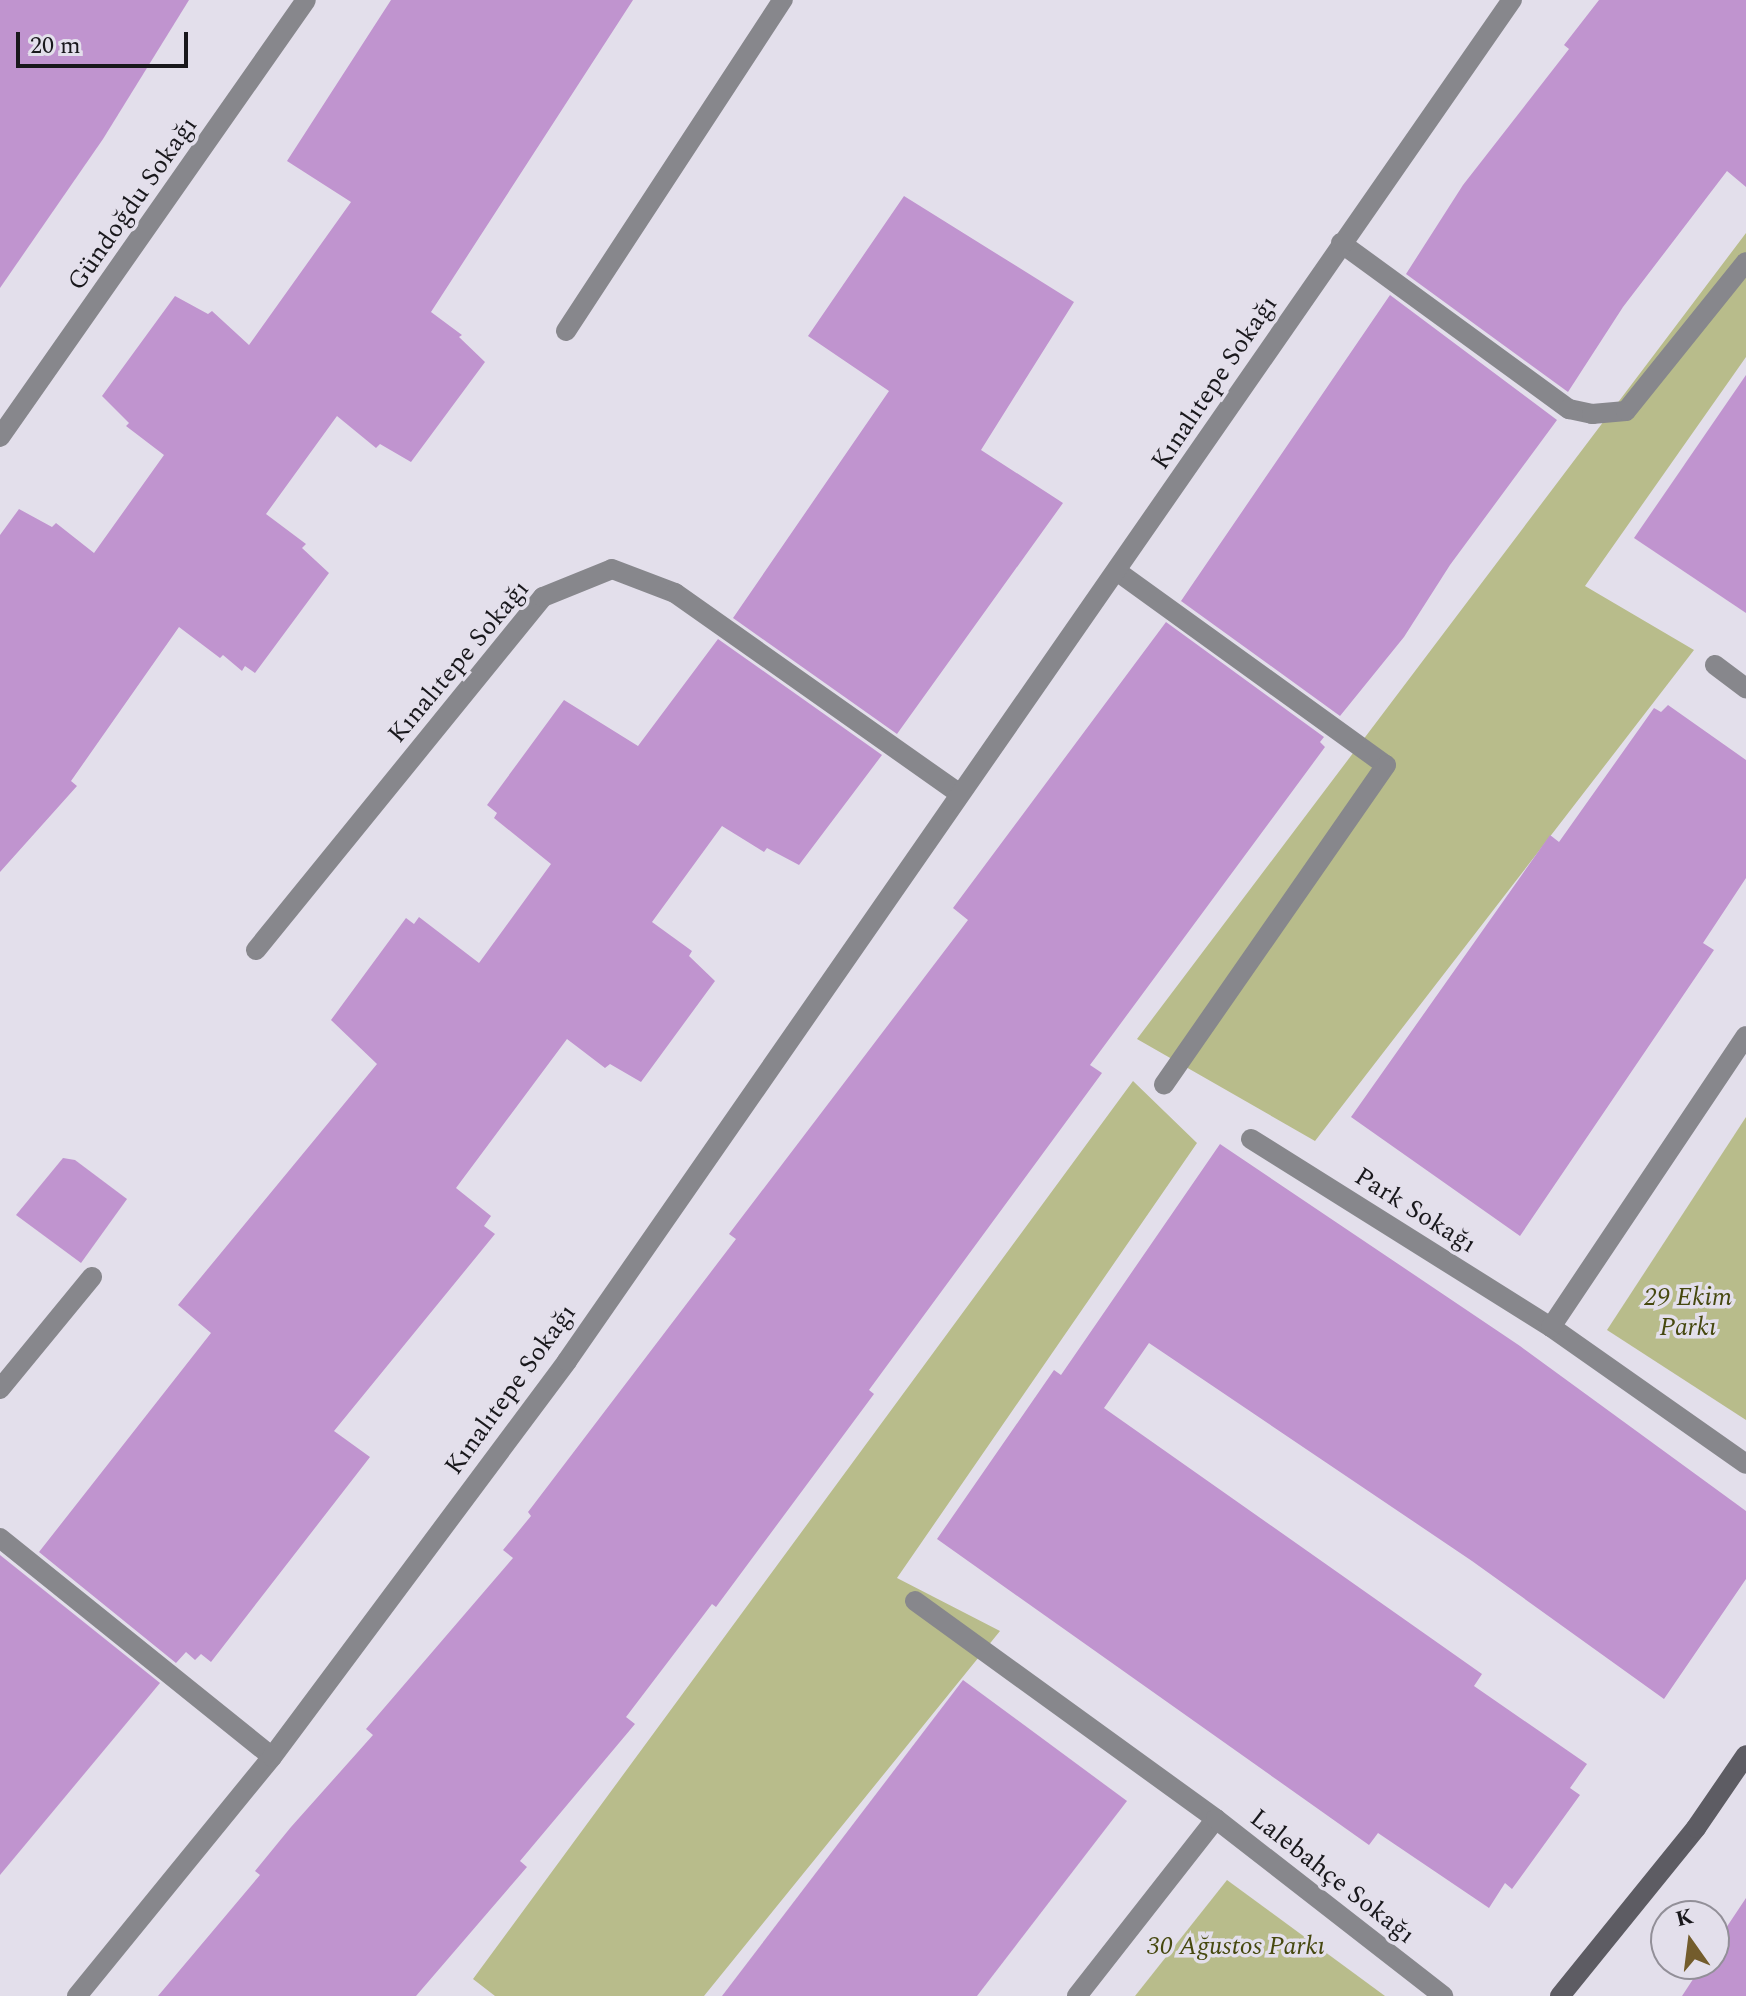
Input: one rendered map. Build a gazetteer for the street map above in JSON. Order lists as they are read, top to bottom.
{
  "streets": {
    "street": [
      "Gündoğdu Sokağı",
      "Kınalıtepe Sokağı",
      "Park Sokağı",
      "Lalebahçe Sokağı"
    ]
  },
  "parks": ["29 Ekim Parkı", "30 Ağustos Parkı"],
  "scale_bar": "20 m",
  "north": "top"
}
